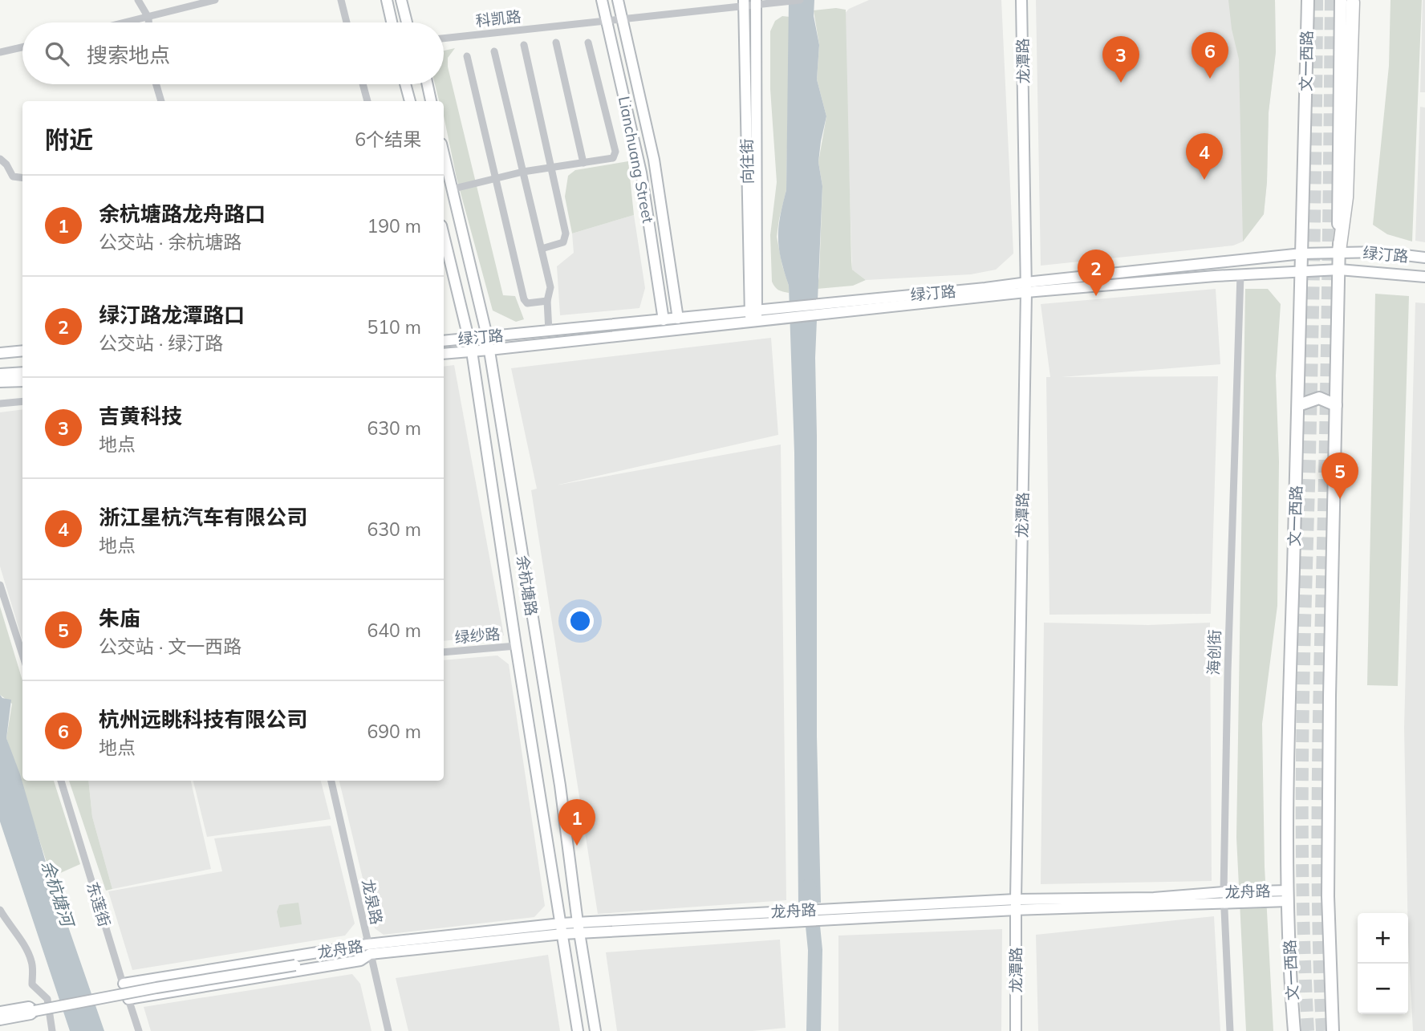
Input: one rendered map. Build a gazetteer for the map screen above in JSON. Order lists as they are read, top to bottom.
{
  "streets": {
    "main road": ["文一西路"],
    "street": [
      "科凯路",
      "龙潭路",
      "Lianchuang Street",
      "向往街",
      "绿汀路",
      "余杭塘路",
      "绿纱路",
      "海创街",
      "龙舟路",
      "龙泉路",
      "东莲街"
    ]
  },
  "crossings": [
    ["科凯路", "Lianchuang Street"],
    ["科凯路", "向往街"],
    ["龙潭路", "绿汀路"],
    ["龙潭路", "龙舟路"],
    ["文一西路", "绿汀路"],
    ["文一西路", "龙舟路"],
    ["Lianchuang Street", "绿汀路"],
    ["向往街", "绿汀路"],
    ["绿汀路", "余杭塘路"],
    ["绿汀路", "海创街"],
    ["余杭塘路", "绿纱路"],
    ["余杭塘路", "龙舟路"],
    ["海创街", "龙舟路"],
    ["龙舟路", "龙泉路"],
    ["龙舟路", "东莲街"]
  ],
  "water": ["余杭塘河"],
  "page": {
    "search": "搜索地点",
    "pins": [
      "6",
      "3",
      "4",
      "2",
      "5",
      "1"
    ],
    "heading": ["附近", "6个结果"],
    "list": [
      {
        "mark": "1",
        "name": "余杭塘路龙舟路口",
        "note": "公交站 · 余杭塘路",
        "value": "190 m"
      },
      {
        "mark": "2",
        "name": "绿汀路龙潭路口",
        "note": "公交站 · 绿汀路",
        "value": "510 m"
      },
      {
        "mark": "3",
        "name": "吉黄科技",
        "note": "地点",
        "value": "630 m"
      },
      {
        "mark": "4",
        "name": "浙江星杭汽车有限公司",
        "note": "地点",
        "value": "630 m"
      },
      {
        "mark": "5",
        "name": "朱庙",
        "note": "公交站 · 文一西路",
        "value": "640 m"
      },
      {
        "mark": "6",
        "name": "杭州远眺科技有限公司",
        "note": "地点",
        "value": "690 m"
      }
    ],
    "map_buttons": ["+", "−"]
  }
}
